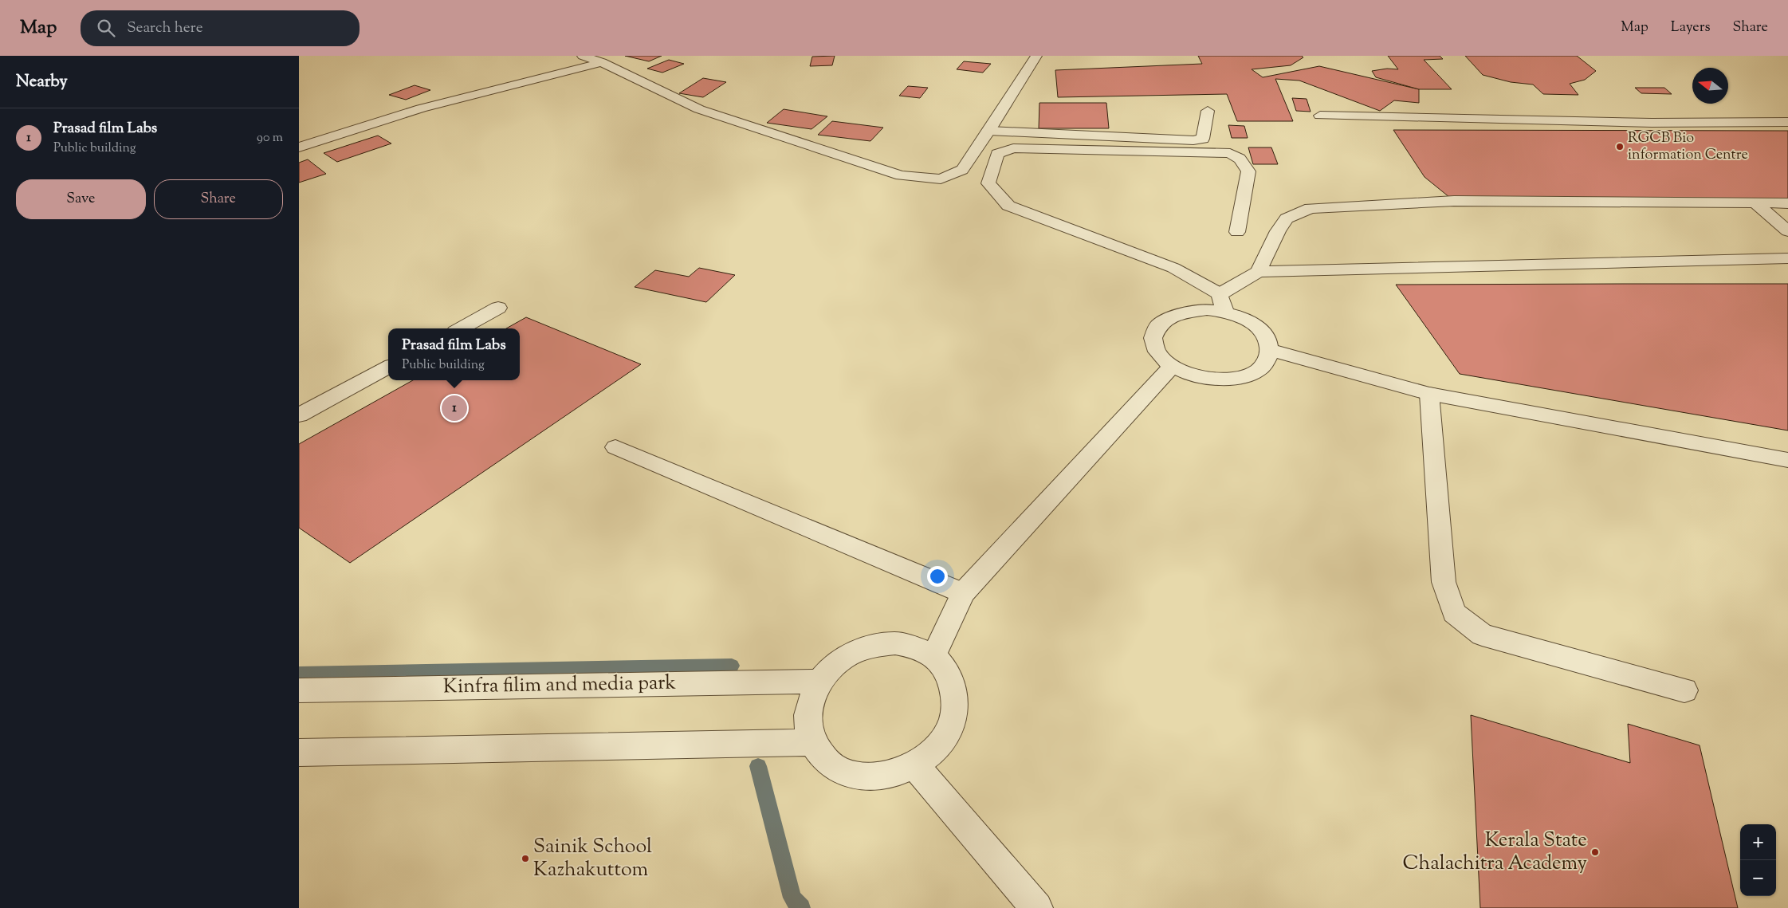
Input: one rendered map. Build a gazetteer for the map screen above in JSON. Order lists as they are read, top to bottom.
{
  "streets": {
    "street": ["Kinfra filim and media park"]
  },
  "places": ["RGCB Bio information Centre", "Kerala State Chalachitra Academy", "Sainik School Kazhakuttom"],
  "north": "left",
  "page": {
    "header": "Map",
    "search": "Search here",
    "nav": ["Map", "Layers", "Share"],
    "heading": "Nearby",
    "list": [
      {
        "mark": "1",
        "name": "Prasad film Labs",
        "note": "Public building",
        "value": "90 m"
      }
    ],
    "buttons": ["Save", "Share"],
    "popup": ["Prasad film Labs", "Public building"],
    "pins": "1",
    "map_buttons": ["+", "−"]
  }
}
